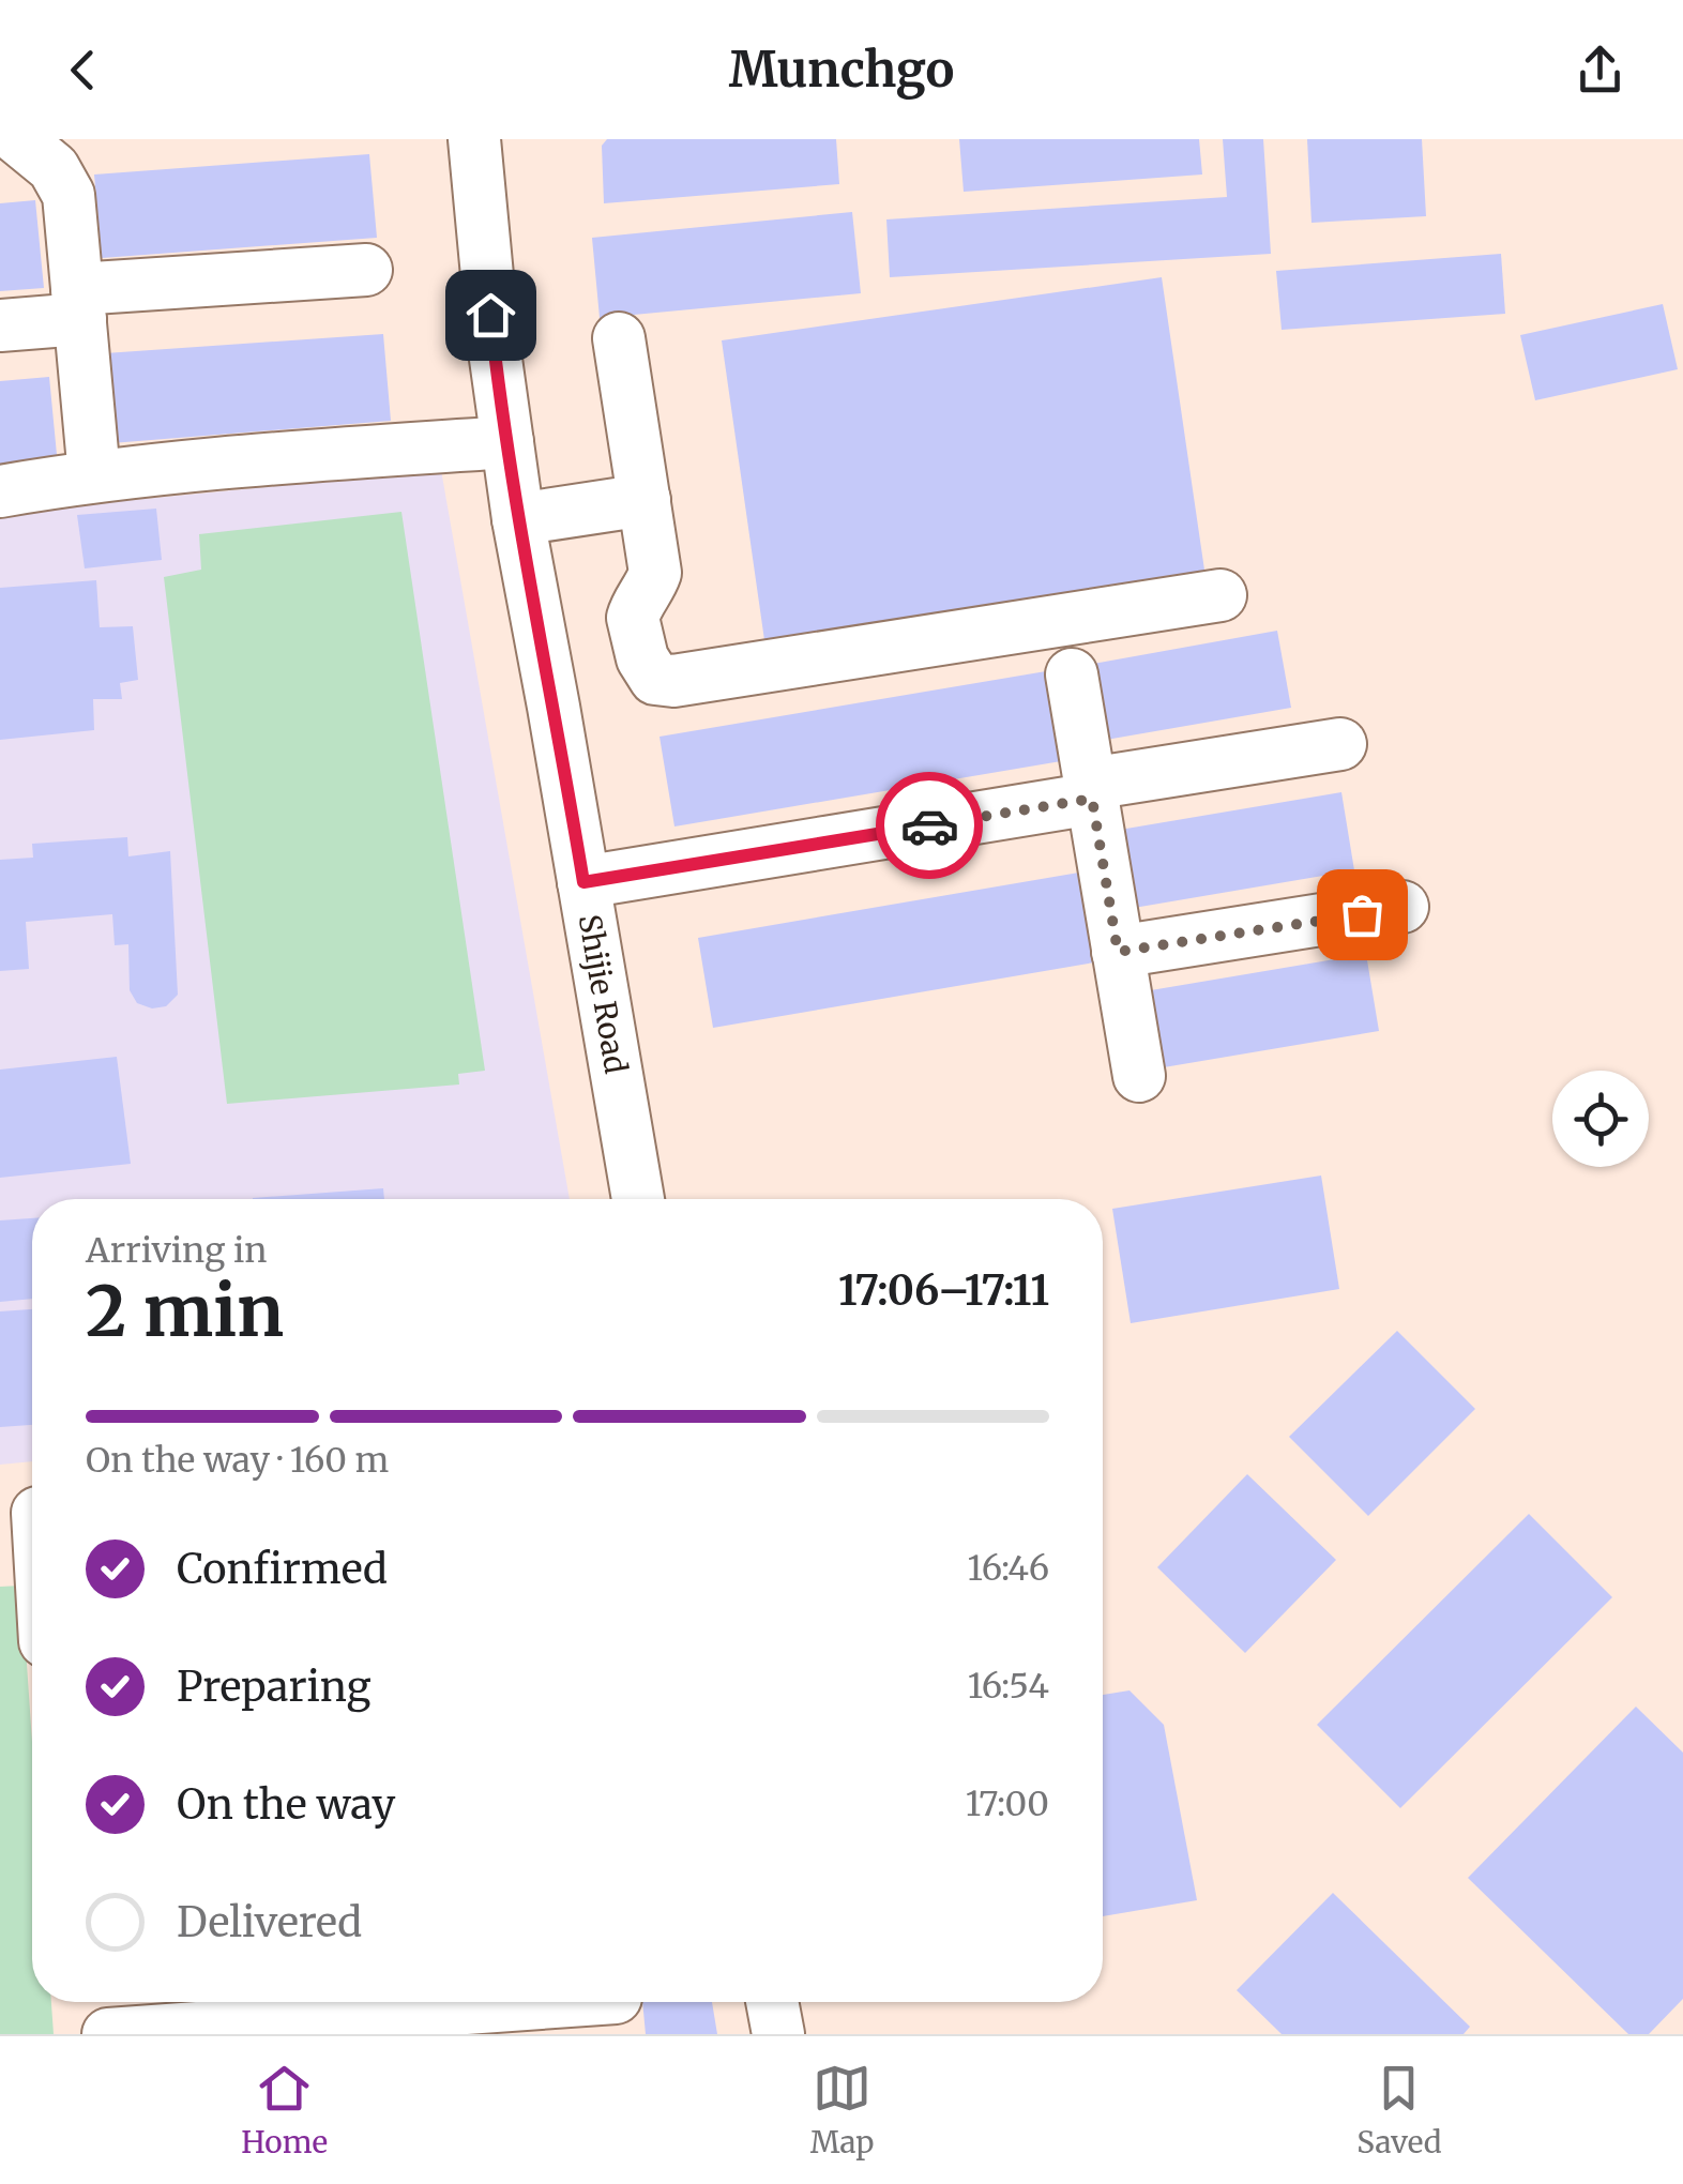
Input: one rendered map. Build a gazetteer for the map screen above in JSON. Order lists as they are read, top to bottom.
{
  "streets": {
    "street": ["Shijie Road"]
  },
  "page": {
    "header": "Munchgo",
    "heading": ["2 min", "Arriving in", "17:06–17:11"],
    "bar": "On the way · 160 m",
    "list": [
      ["Confirmed", "16:46"],
      ["Preparing", "16:54"],
      ["On the way", "17:00"],
      "Delivered"
    ],
    "tabs": ["Home", "Map", "Saved"]
  }
}
